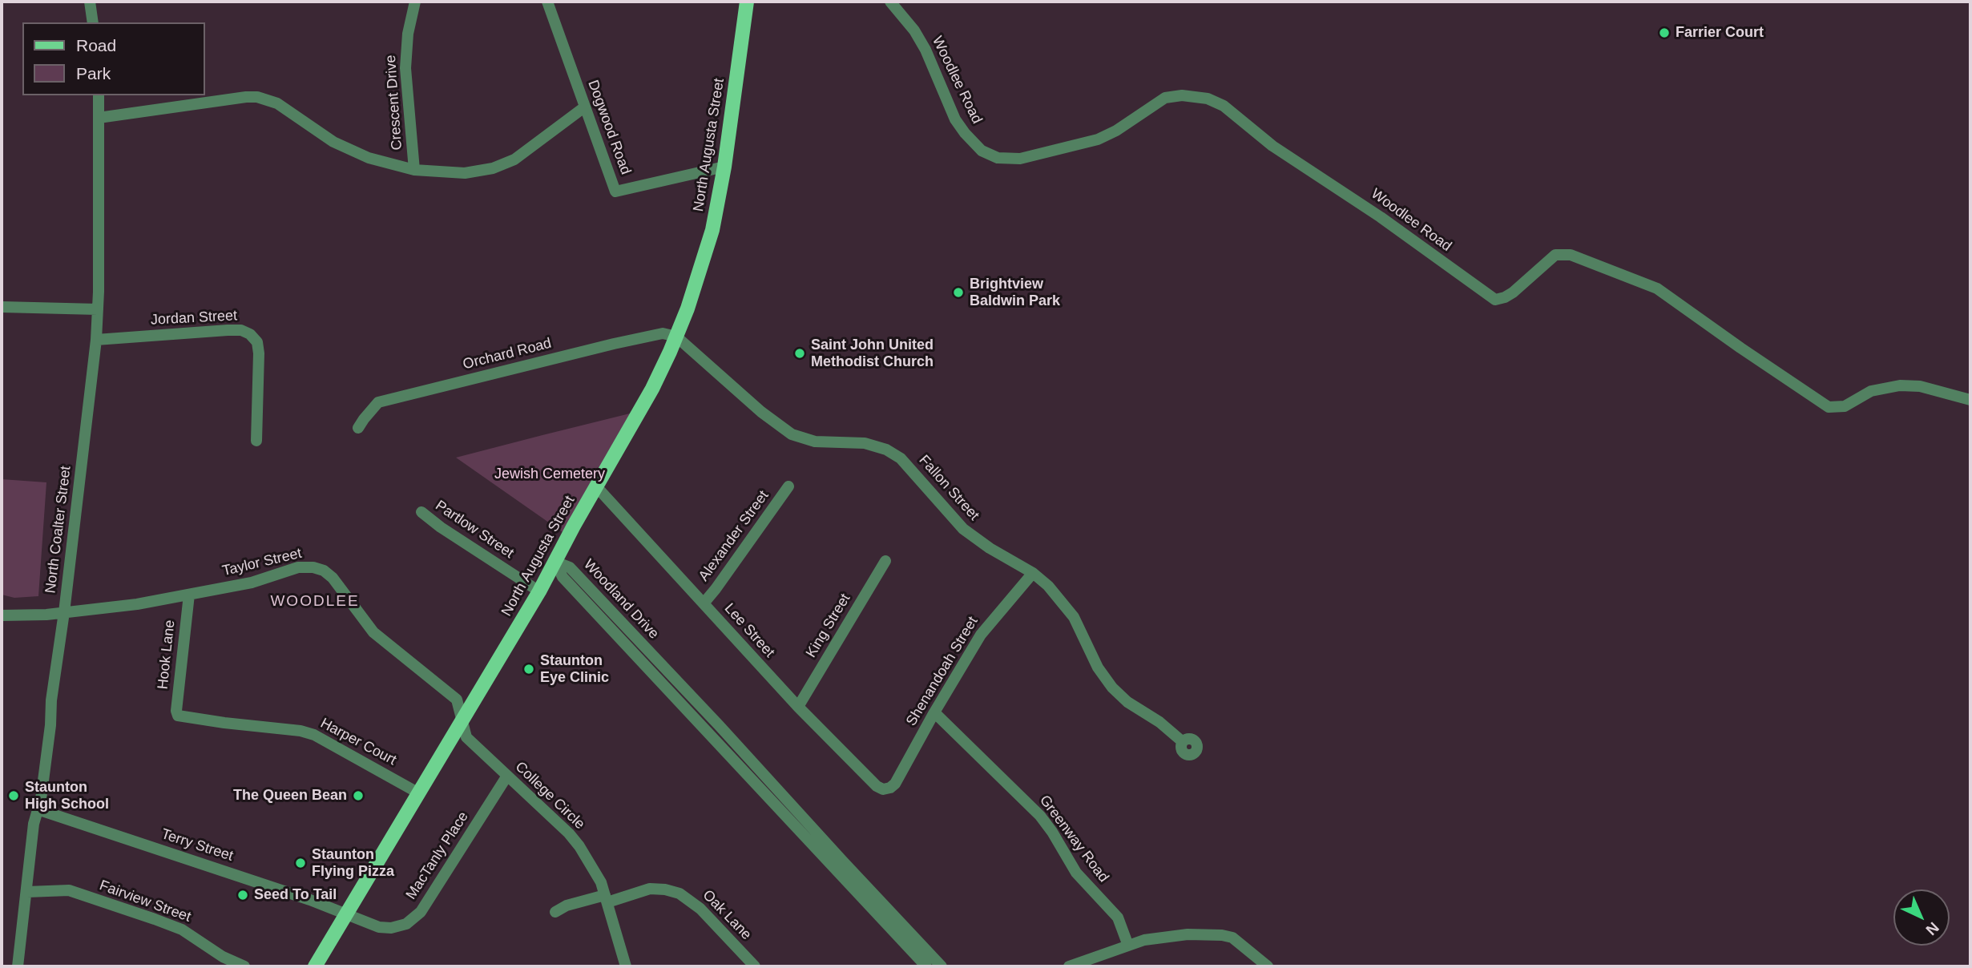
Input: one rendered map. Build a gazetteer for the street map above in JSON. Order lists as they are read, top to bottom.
{
  "streets": {
    "main road": ["North Augusta Street"],
    "street": [
      "Woodlee Road",
      "Crescent Drive",
      "Dogwood Road",
      "Jordan Street",
      "Orchard Road",
      "Fallon Street",
      "North Coalter Street",
      "Partlow Street",
      "Alexander Street",
      "Taylor Street",
      "Woodland Drive",
      "King Street",
      "Lee Street",
      "Hook Lane",
      "Shenandoah Street",
      "Harper Court",
      "College Circle",
      "Greenway Road",
      "Terry Street",
      "MacTanly Place",
      "Fairview Street",
      "Oak Lane"
    ]
  },
  "crossings": [
    ["Dogwood Road", "North Augusta Street"],
    ["North Augusta Street", "Orchard Road"],
    ["North Augusta Street", "Fallon Street"],
    ["North Augusta Street", "Partlow Street"],
    ["North Augusta Street", "Taylor Street"],
    ["North Augusta Street", "Woodland Drive"],
    ["North Augusta Street", "Lee Street"],
    ["North Augusta Street", "Harper Court"],
    ["North Augusta Street", "College Circle"],
    ["North Augusta Street", "Terry Street"],
    ["North Augusta Street", "MacTanly Place"],
    ["Jordan Street", "North Coalter Street"],
    ["Orchard Road", "Fallon Street"],
    ["Fallon Street", "Shenandoah Street"],
    ["North Coalter Street", "Taylor Street"],
    ["North Coalter Street", "Terry Street"],
    ["North Coalter Street", "Fairview Street"],
    ["Alexander Street", "Lee Street"],
    ["Taylor Street", "Hook Lane"],
    ["Taylor Street", "College Circle"],
    ["King Street", "Lee Street"],
    ["Lee Street", "Shenandoah Street"],
    ["Hook Lane", "Harper Court"],
    ["Shenandoah Street", "Greenway Road"],
    ["College Circle", "MacTanly Place"],
    ["College Circle", "Oak Lane"],
    ["Terry Street", "MacTanly Place"]
  ],
  "districts": ["WOODLEE"],
  "parks": ["Jewish Cemetery"],
  "places": [
    "Farrier Court",
    "Brightview Baldwin Park",
    "Saint John United Methodist Church",
    "Staunton Eye Clinic",
    "Staunton High School",
    "The Queen Bean",
    "Staunton Flying Pizza",
    "Seed To Tail"
  ],
  "legend": ["Road", "Park"],
  "north": "bottom right"
}
